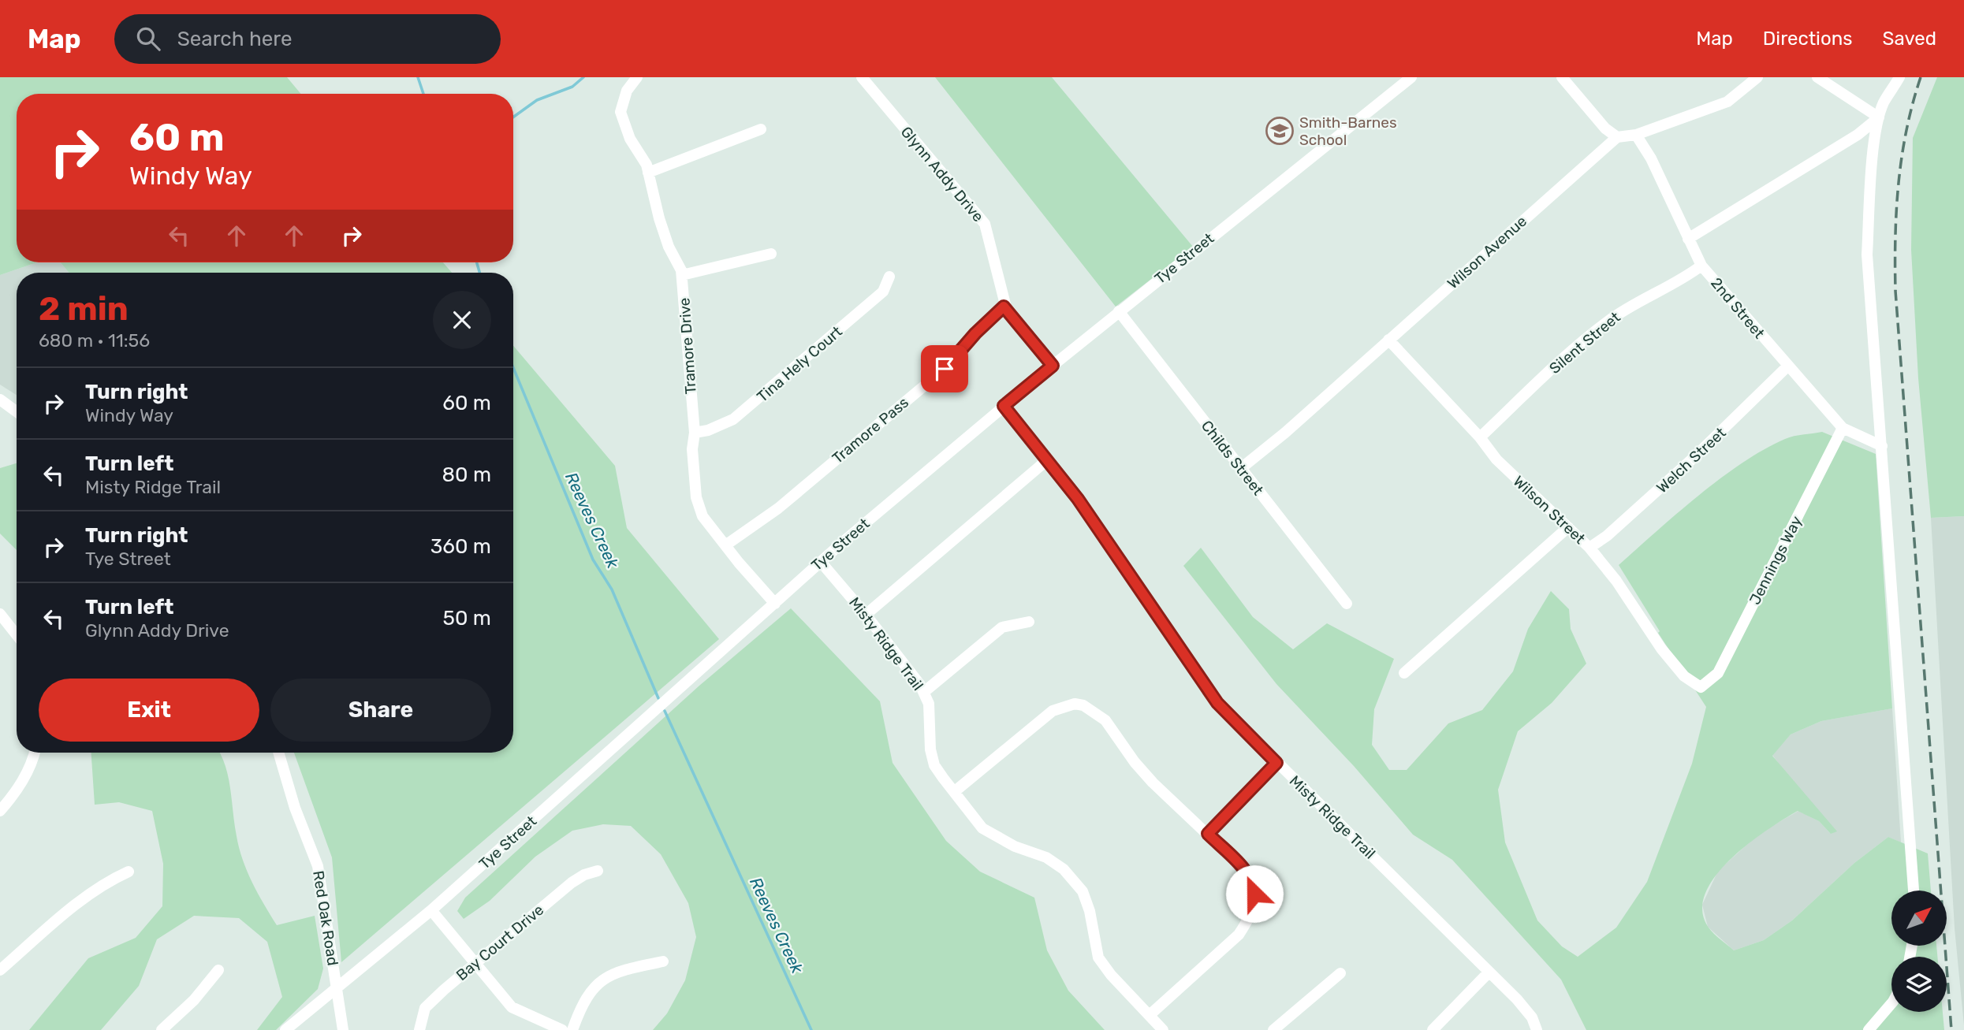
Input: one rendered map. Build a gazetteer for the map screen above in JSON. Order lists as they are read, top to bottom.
{
  "streets": {
    "street": [
      "Glynn Addy Drive",
      "Wilson Avenue",
      "Tye Street",
      "2nd Street",
      "Silent Street",
      "Tramore Drive",
      "Tina Hely Court",
      "Tramore Pass",
      "Childs Street",
      "Welch Street",
      "Wilson Street",
      "Jennings Way",
      "Misty Ridge Trail",
      "Red Oak Road",
      "Bay Court Drive"
    ]
  },
  "crossings": [
    ["Glynn Addy Drive", "Tye Street"],
    ["Glynn Addy Drive", "Tramore Pass"],
    ["Wilson Avenue", "Childs Street"],
    ["Wilson Avenue", "Wilson Street"],
    ["Tye Street", "Tramore Drive"],
    ["Tye Street", "Childs Street"],
    ["Tye Street", "Misty Ridge Trail"],
    ["Tye Street", "Red Oak Road"],
    ["2nd Street", "Silent Street"],
    ["2nd Street", "Welch Street"],
    ["2nd Street", "Jennings Way"],
    ["Silent Street", "Wilson Street"],
    ["Tramore Drive", "Tina Hely Court"],
    ["Tramore Drive", "Tramore Pass"],
    ["Welch Street", "Wilson Street"],
    ["Wilson Street", "Jennings Way"]
  ],
  "water": ["Reeves Creek"],
  "places": {
    "school or university": ["Smith-Barnes School"]
  },
  "north": "top right",
  "page": {
    "header": "Map",
    "search": "Search here",
    "nav": ["Map", "Directions", "Saved"],
    "turn": ["60 m", "Windy Way"],
    "heading": ["2 min", "680 m · 11:56"],
    "list": [
      {
        "name": "Turn right",
        "note": "Windy Way",
        "value": "60 m"
      },
      {
        "name": "Turn left",
        "note": "Misty Ridge Trail",
        "value": "80 m"
      },
      {
        "name": "Turn right",
        "note": "Tye Street",
        "value": "360 m"
      },
      {
        "name": "Turn left",
        "note": "Glynn Addy Drive",
        "value": "50 m"
      }
    ],
    "buttons": ["Exit", "Share"]
  }
}
